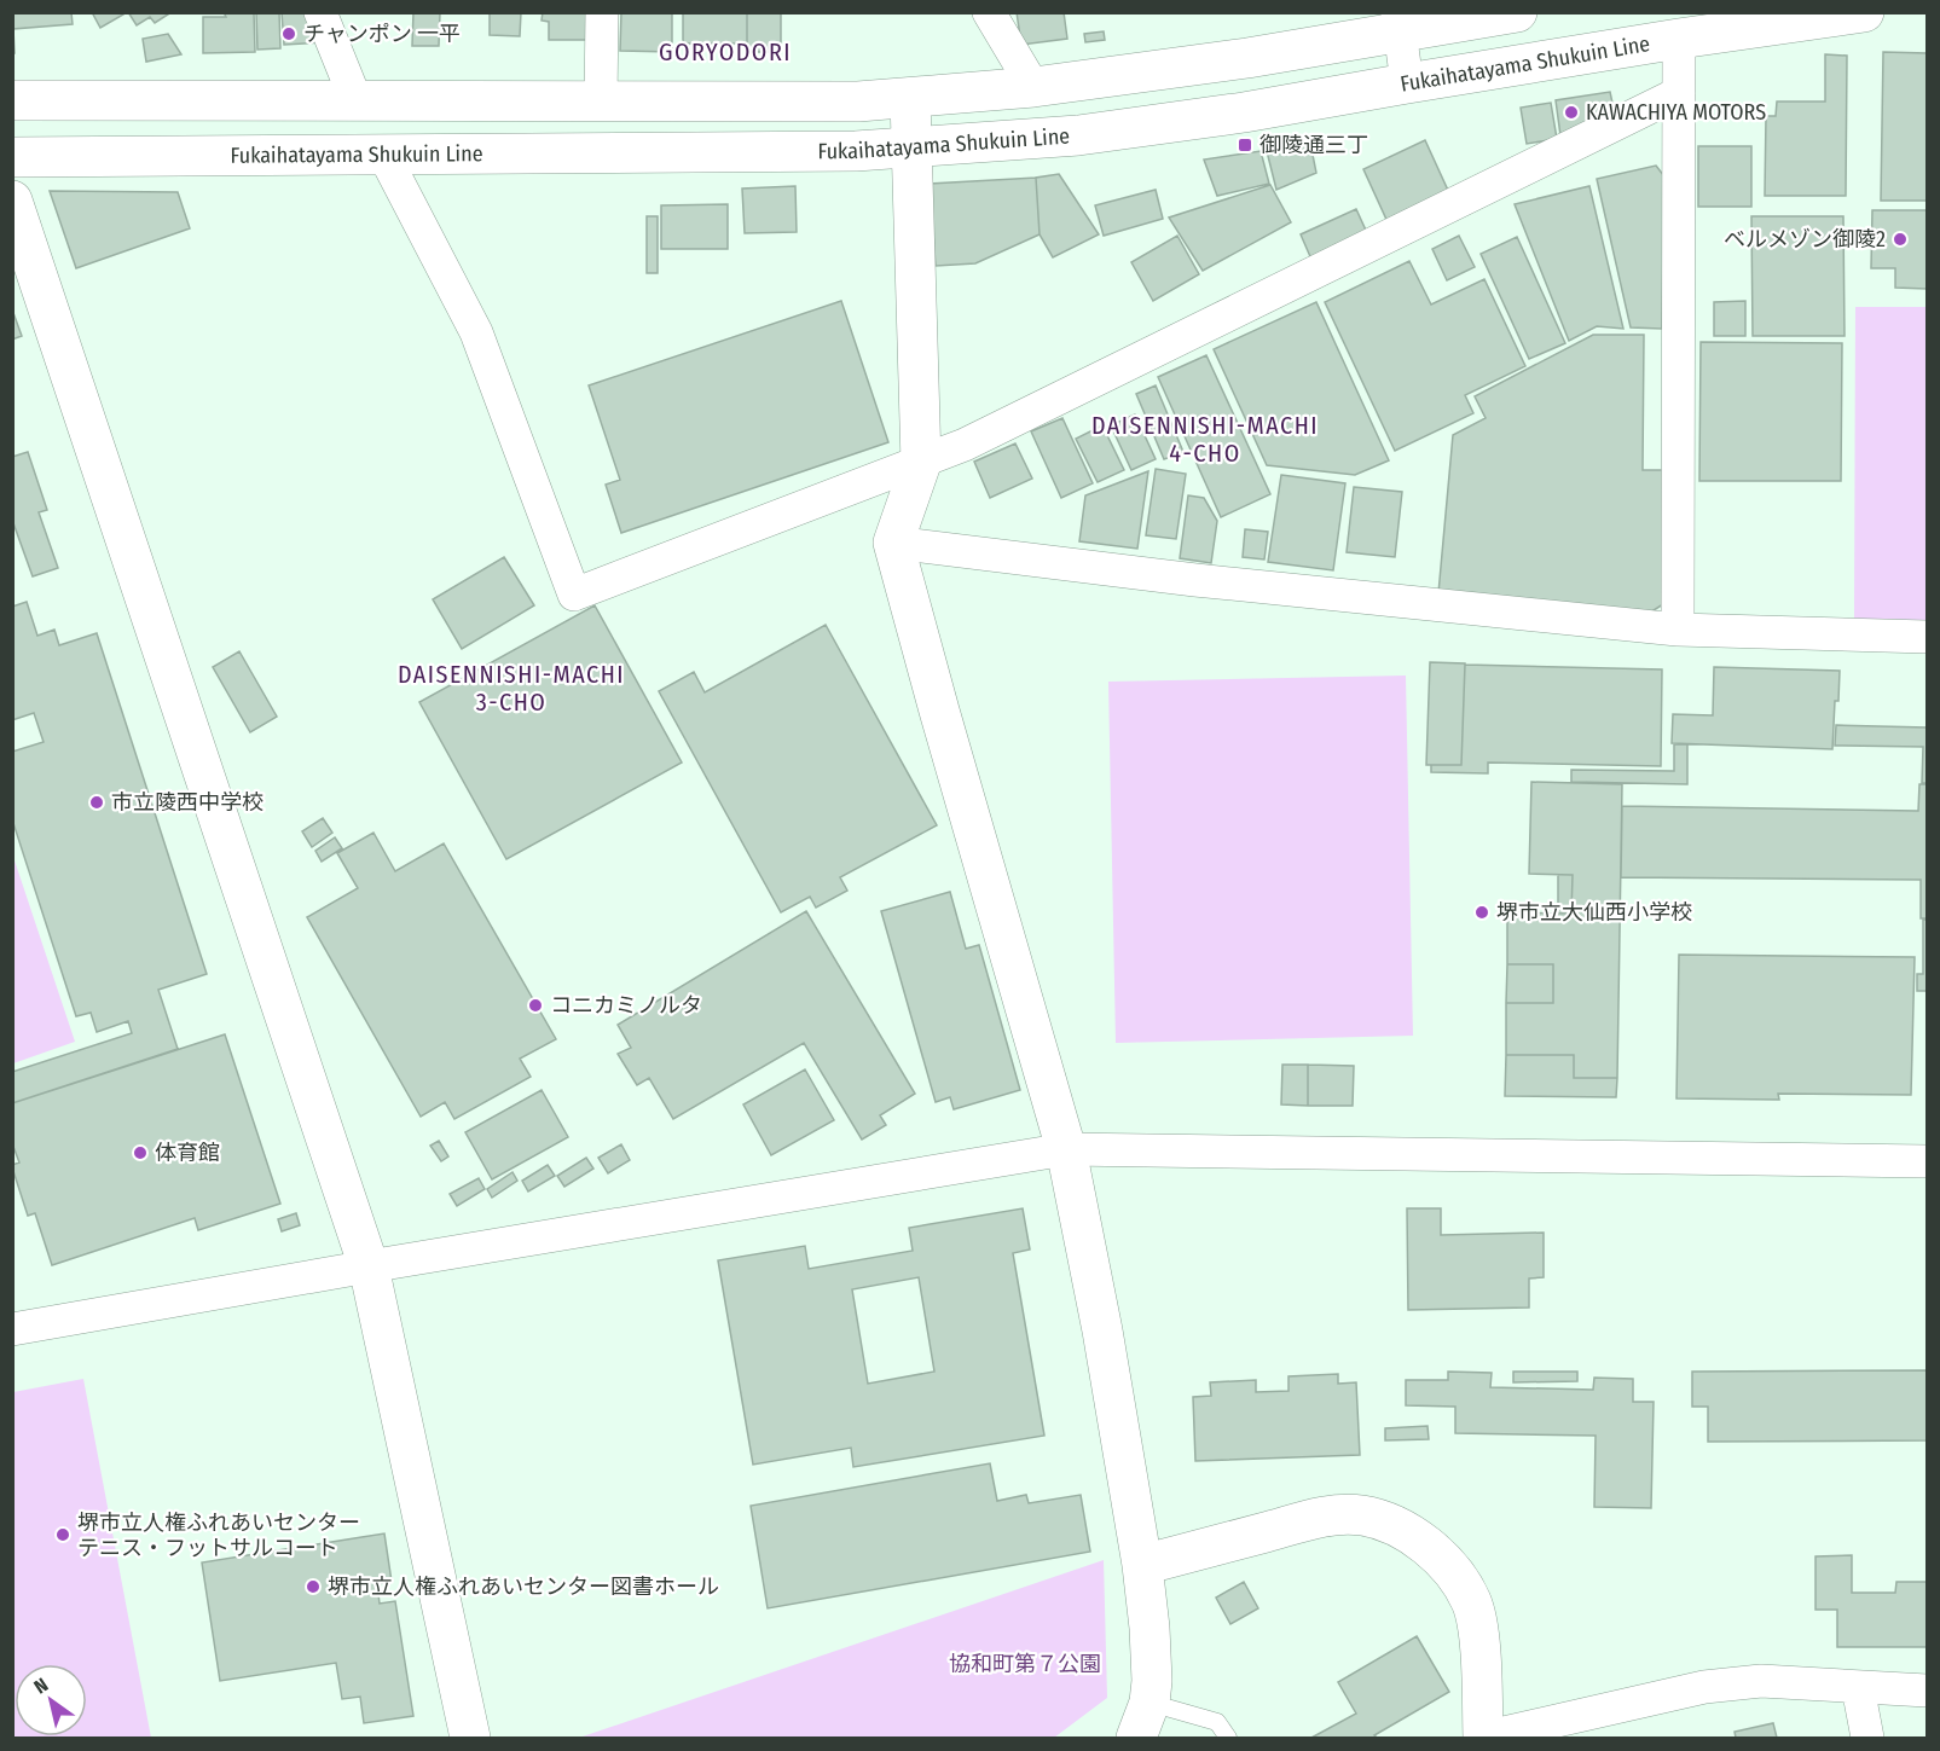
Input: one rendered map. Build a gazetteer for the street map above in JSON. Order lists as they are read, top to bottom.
{
  "streets": {
    "street": ["Fukaihatayama Shukuin Line"]
  },
  "districts": ["GORYODORI", "DAISENNISHI-MACHI 4-CHO", "DAISENNISHI-MACHI 3-CHO"],
  "parks": ["協和町第７公園"],
  "places": {
    "other": [
      "チャンポン 一平",
      "KAWACHIYA MOTORS",
      "ベルメゾン御陵2",
      "市立陵西中学校",
      "堺市立大仙西小学校",
      "コニカミノルタ",
      "体育館",
      "堺市立人権ふれあいセンター テニス・フットサルコート",
      "堺市立人権ふれあいセンター図書ホール"
    ],
    "transit": ["御陵通三丁"]
  },
  "north": "top left"
}
